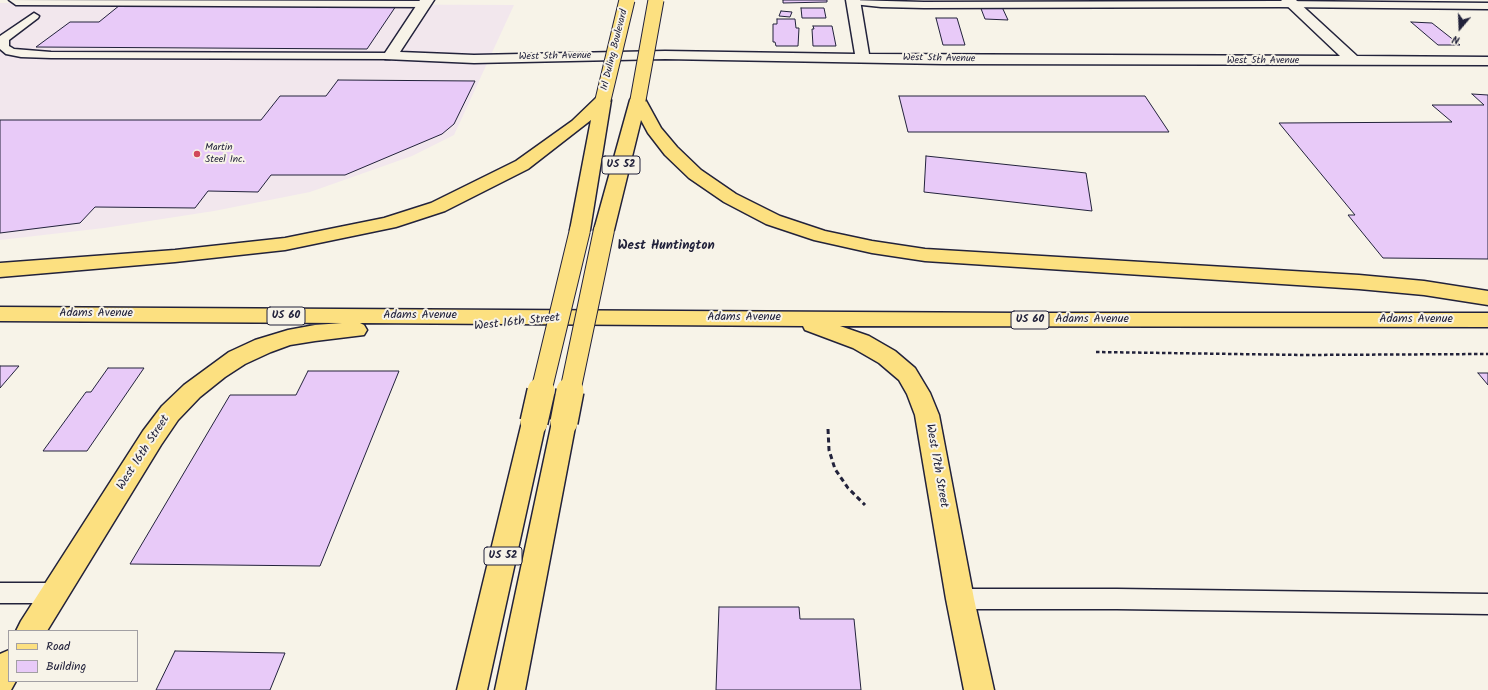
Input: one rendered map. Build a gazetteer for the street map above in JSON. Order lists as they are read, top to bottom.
{
  "streets": {
    "main road": [
      "Irl Duling Boulevard",
      "US 52",
      "Adams Avenue",
      "US 60",
      "West 16th Street",
      "West 17th Street"
    ],
    "street": ["West 5th Avenue"]
  },
  "crossings": [
    ["Irl Duling Boulevard", "US 52"],
    ["Adams Avenue", "West 16th Street"],
    ["Adams Avenue", "West 17th Street"]
  ],
  "districts": ["West Huntington"],
  "places": ["Martin Steel Inc."],
  "legend": ["Road", "Building"],
  "north": "bottom"
}
